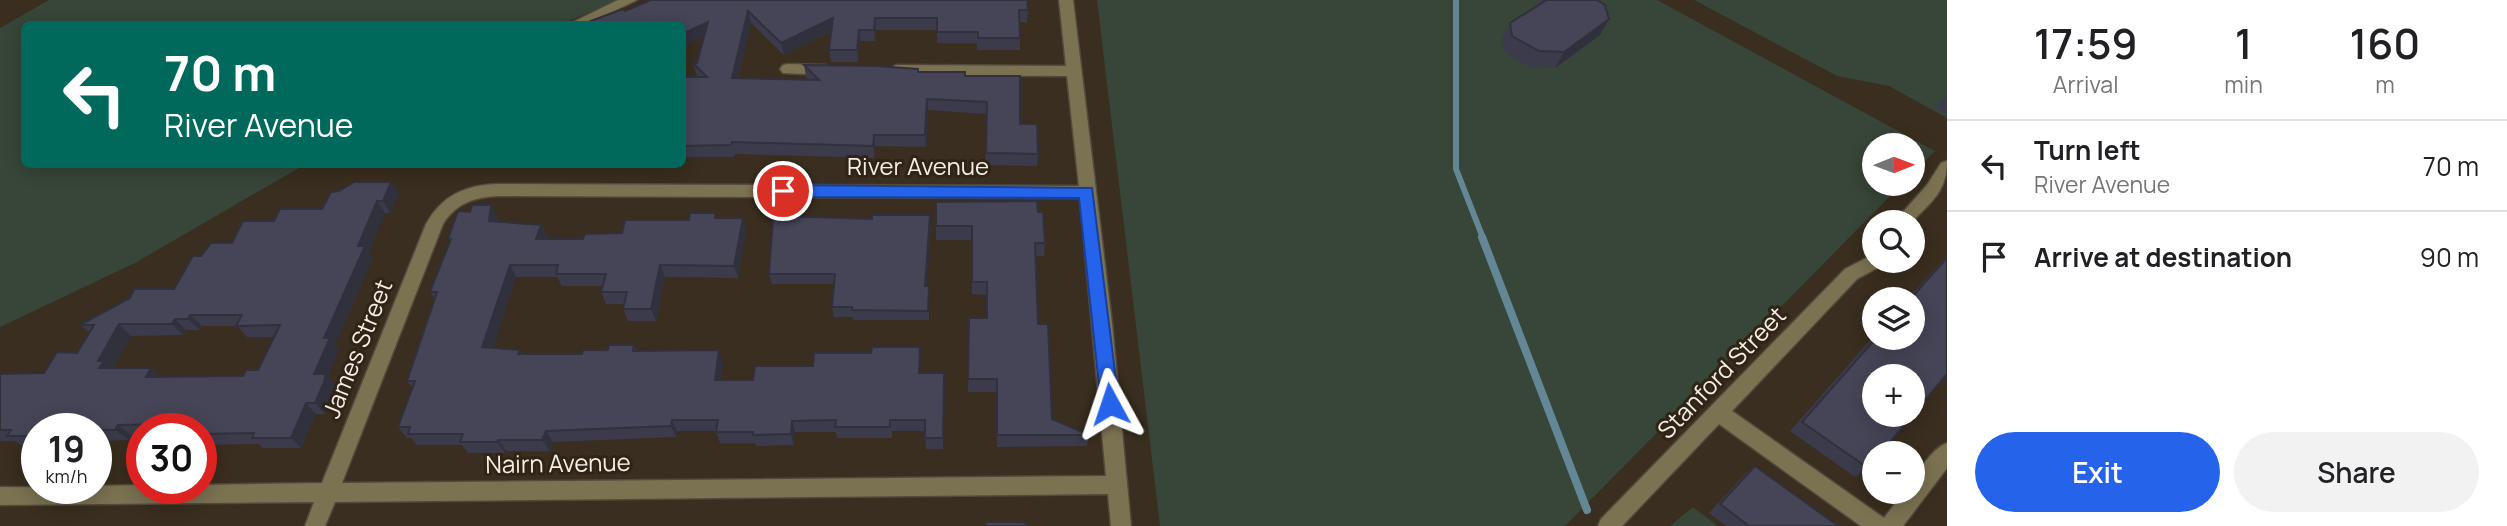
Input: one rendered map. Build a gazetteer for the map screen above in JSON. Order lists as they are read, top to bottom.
{
  "streets": {
    "street": [
      "River Avenue",
      "James Street",
      "Stanford Street",
      "Nairn Avenue"
    ]
  },
  "crossings": [
    ["River Avenue", "James Street"],
    ["James Street", "Nairn Avenue"]
  ],
  "north": "right",
  "page": {
    "eta": [
      "17:59",
      "Arrival",
      "1",
      "min",
      "160",
      "m"
    ],
    "turn": ["70 m", "River Avenue"],
    "list": [
      {
        "name": "Turn left",
        "note": "River Avenue",
        "value": "70 m"
      },
      {
        "name": "Arrive at destination",
        "value": "90 m"
      }
    ],
    "map_buttons": ["+", "−"],
    "speed": "19 km/h",
    "limit": "30",
    "buttons": ["Exit", "Share"]
  }
}
